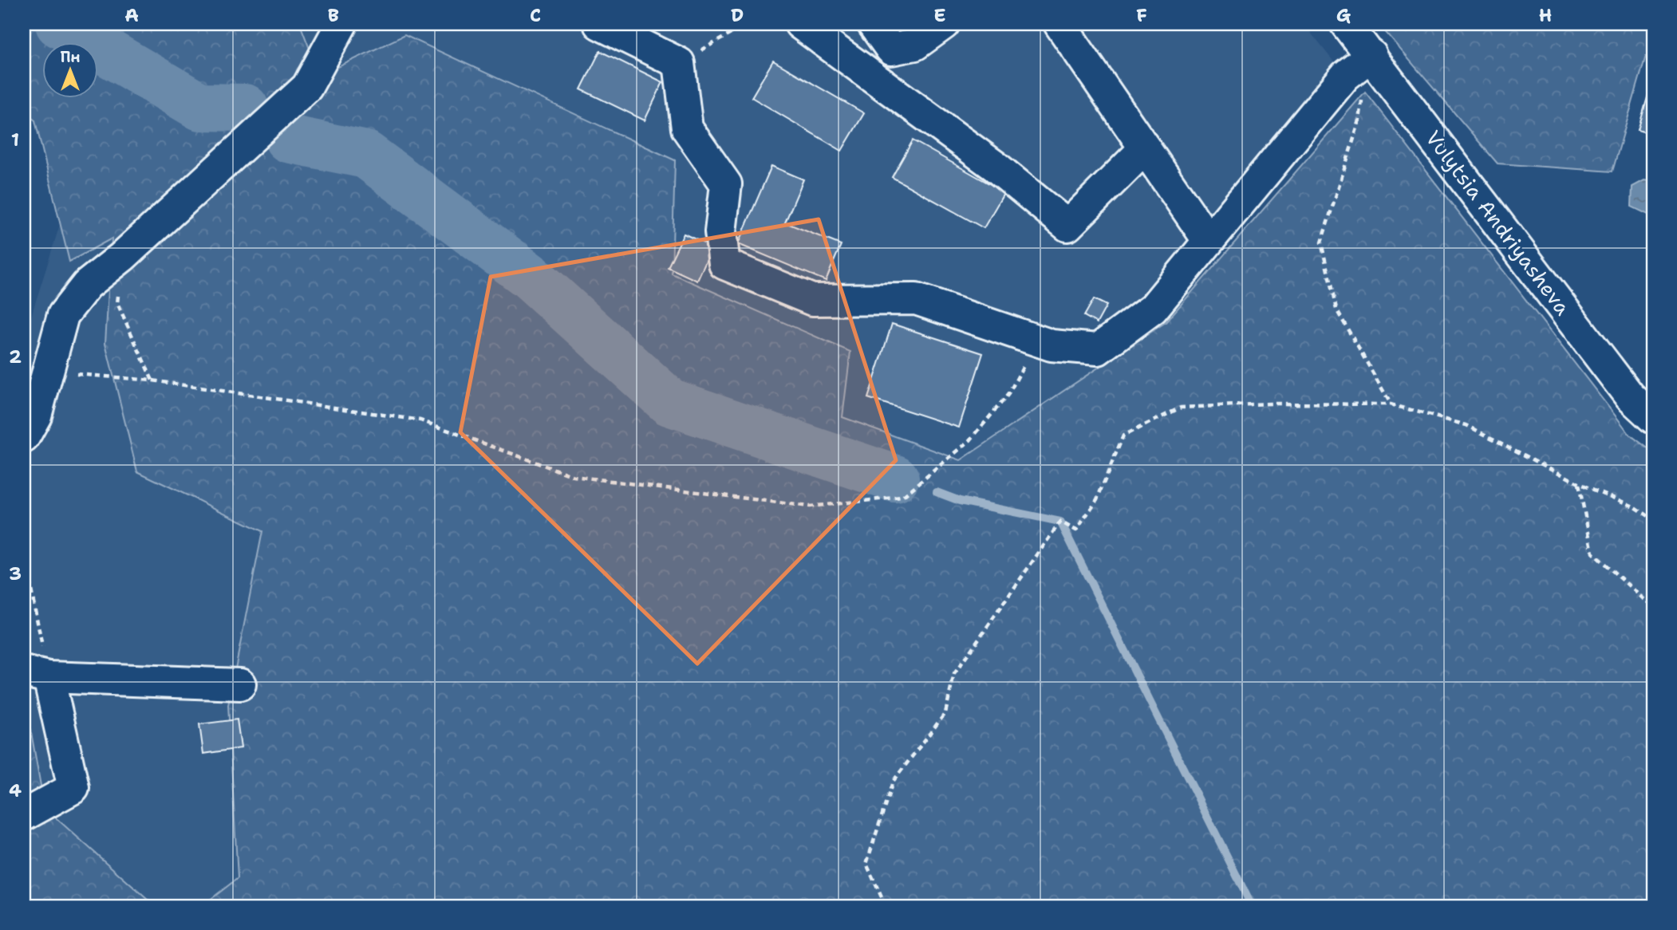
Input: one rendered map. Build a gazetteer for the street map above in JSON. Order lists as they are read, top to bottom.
{
  "streets": {
    "street": ["Vulytsia Andriyasheva"]
  },
  "north": "top",
  "grid": {
    "columns": [
      "A",
      "B",
      "C",
      "D",
      "E",
      "F",
      "G",
      "H"
    ],
    "rows": [
      "1",
      "2",
      "3",
      "4"
    ]
  }
}
